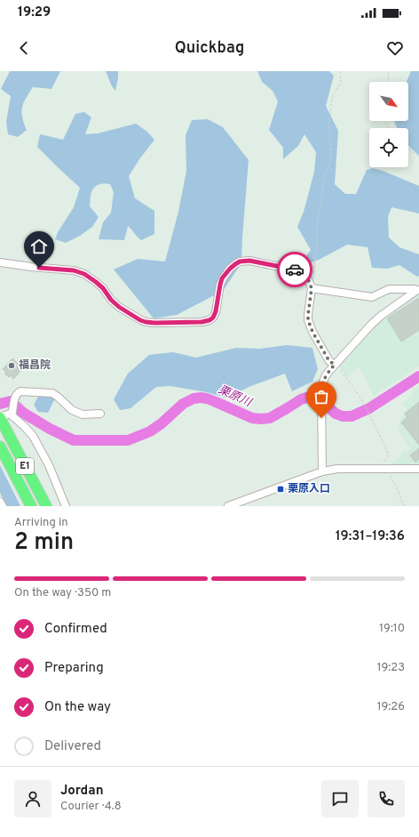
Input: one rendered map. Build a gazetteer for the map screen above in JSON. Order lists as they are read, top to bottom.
{
  "streets": {
    "highway": ["E1"]
  },
  "water": ["栗原川"],
  "places": {
    "other": ["福昌院"],
    "transit": ["栗原入口"]
  },
  "north": "bottom right",
  "page": {
    "status": "19:29",
    "header": "Quickbag",
    "heading": ["2 min", "Arriving in", "19:31–19:36"],
    "panel": ["Jordan", "Courier · 4.8"],
    "bar": "On the way · 350 m",
    "list": [
      ["Confirmed", "19:10"],
      ["Preparing", "19:23"],
      ["On the way", "19:26"],
      "Delivered"
    ]
  }
}
